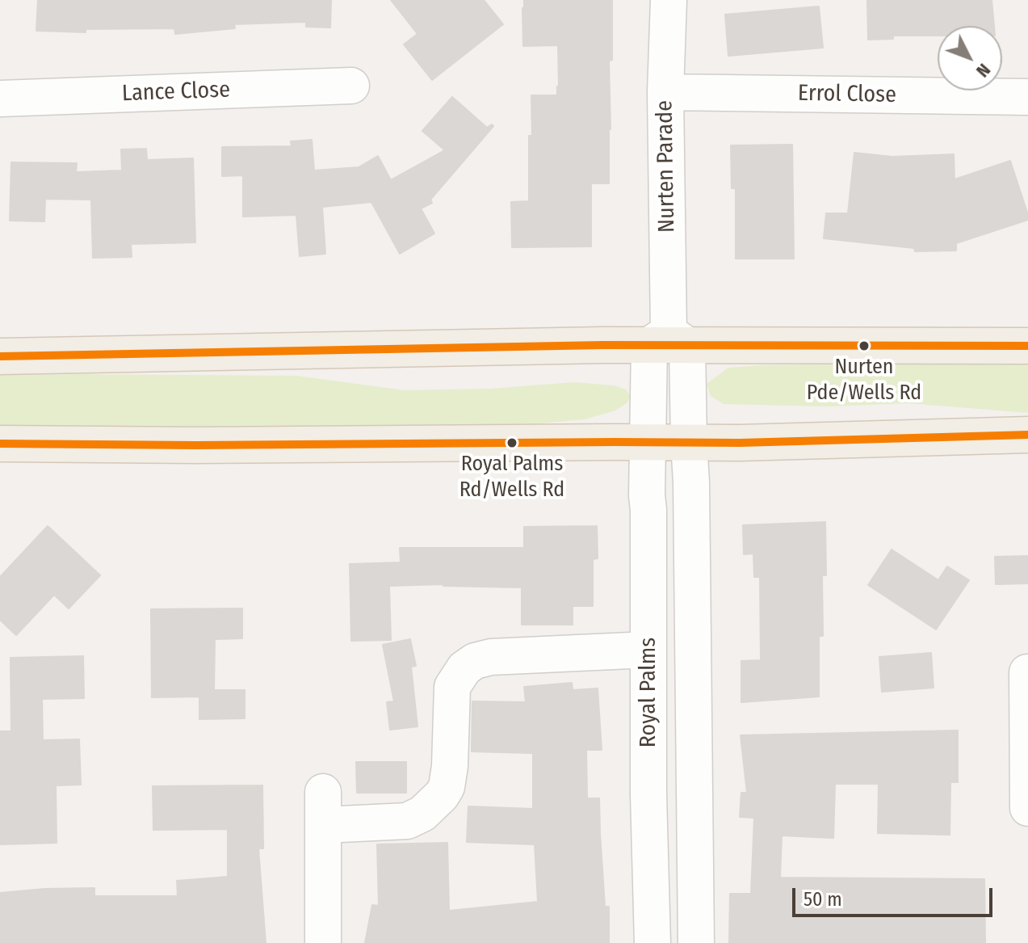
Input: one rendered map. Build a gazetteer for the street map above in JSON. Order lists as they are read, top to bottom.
{
  "streets": {
    "street": [
      "Lance Close",
      "Errol Close",
      "Nurten Parade",
      "Royal Palms"
    ]
  },
  "crossings": [
    ["Errol Close", "Nurten Parade"],
    ["Nurten Parade", "Royal Palms"]
  ],
  "places": ["Nurten Pde/Wells Rd", "Royal Palms Rd/Wells Rd"],
  "scale_bar": "50 m",
  "north": "bottom right"
}
